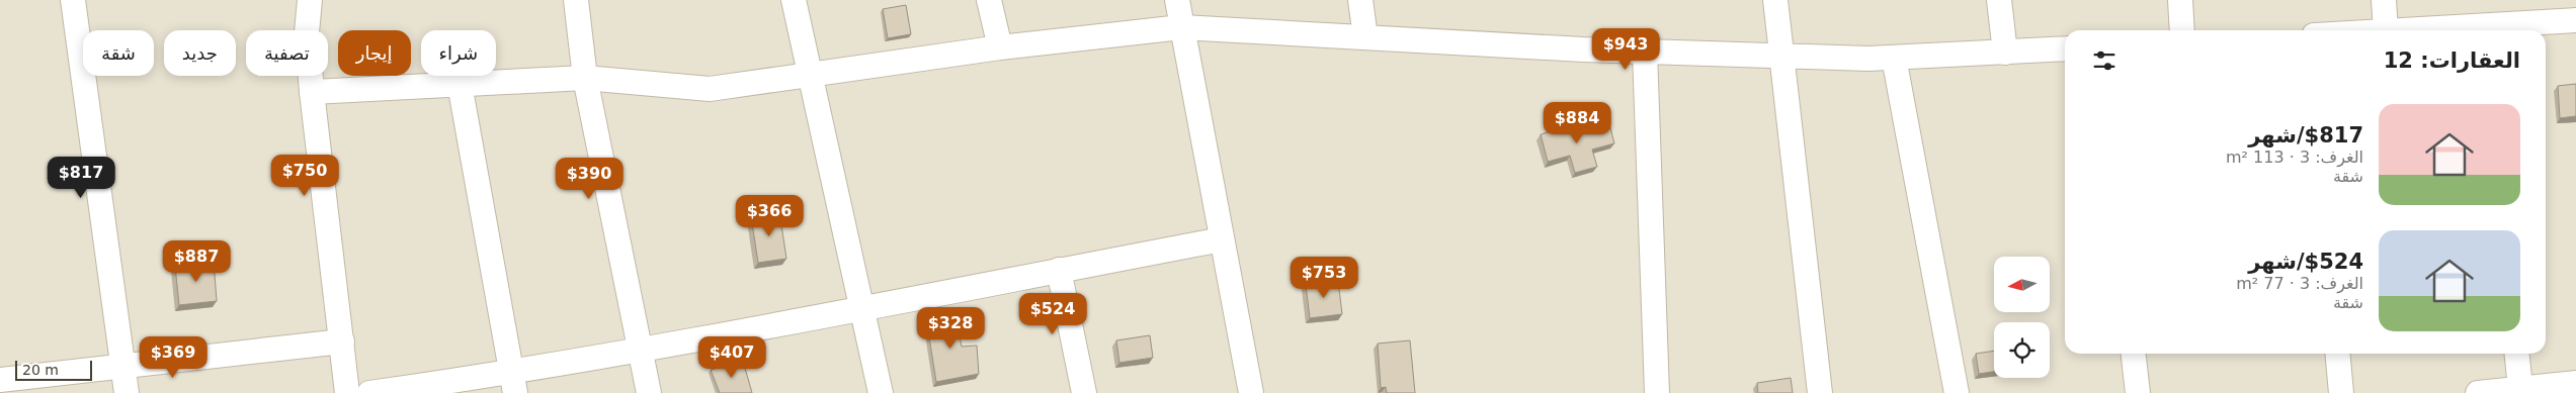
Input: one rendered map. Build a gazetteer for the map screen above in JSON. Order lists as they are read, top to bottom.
{
  "scale_bar": "20 m",
  "north": "left",
  "page": {
    "price": [
      "$943",
      "$884",
      "$750",
      "$817",
      "$390",
      "$366",
      "$887",
      "$753",
      "$524",
      "$328",
      "$369",
      "$407"
    ],
    "chip": [
      "شراء",
      "إيجار",
      "تصفية",
      "جديد",
      "شقة"
    ],
    "heading": "العقارات: 12",
    "list": [
      {
        "name": "$817/شهر",
        "note": "الغرف: 3 · 113 m² · شقة"
      },
      {
        "name": "$524/شهر",
        "note": "الغرف: 3 · 77 m² · شقة"
      }
    ],
    "scale": "20 m"
  }
}
